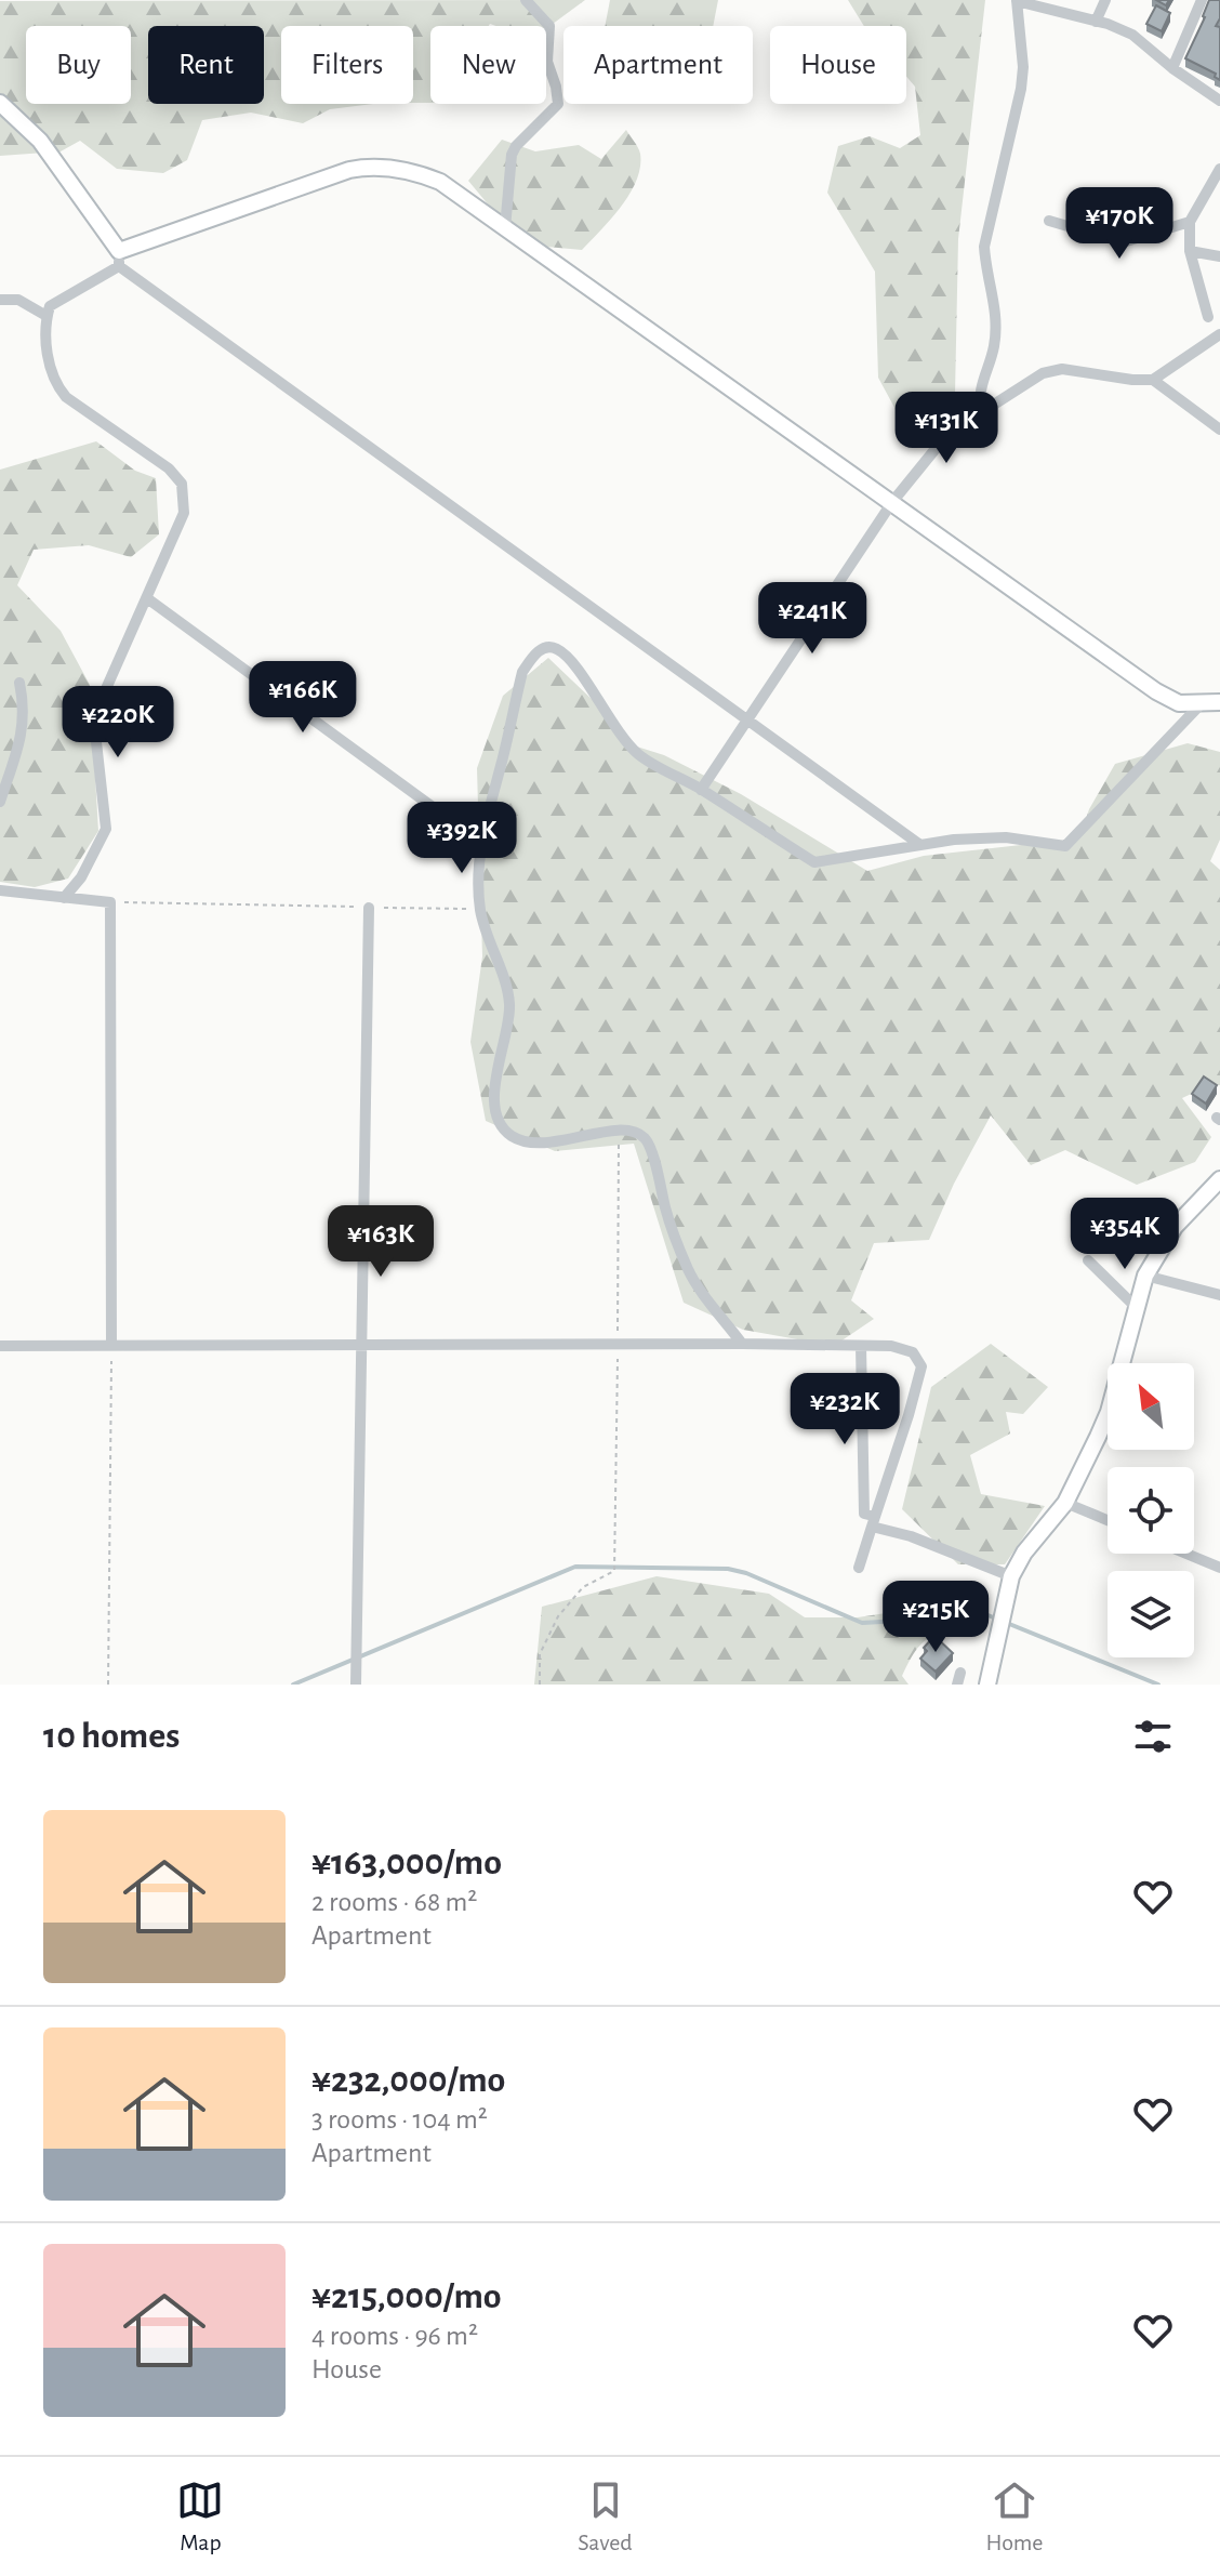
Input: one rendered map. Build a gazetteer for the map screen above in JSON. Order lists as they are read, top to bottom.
{
  "north": "top left",
  "page": {
    "chip": [
      "Buy",
      "Rent",
      "Filters",
      "New",
      "Apartment",
      "House"
    ],
    "price": [
      "¥170K",
      "¥131K",
      "¥241K",
      "¥166K",
      "¥220K",
      "¥392K",
      "¥354K",
      "¥163K",
      "¥232K",
      "¥215K"
    ],
    "heading": "10 homes",
    "list": [
      {
        "name": "¥163,000/mo",
        "note": "2 rooms · 68 m² · Apartment"
      },
      {
        "name": "¥232,000/mo",
        "note": "3 rooms · 104 m² · Apartment"
      },
      {
        "name": "¥215,000/mo",
        "note": "4 rooms · 96 m² · House"
      }
    ],
    "tabs": ["Map", "Saved", "Home"]
  }
}
